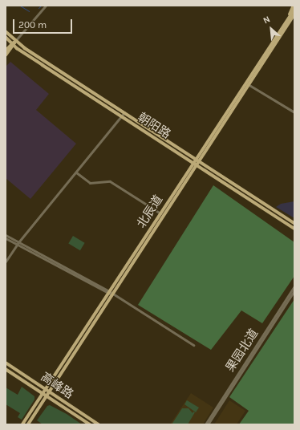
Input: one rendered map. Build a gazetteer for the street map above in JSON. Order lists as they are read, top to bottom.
{
  "streets": {
    "main road": ["朝阳路", "北辰道", "高峰路"],
    "street": ["果园北道"]
  },
  "crossings": [
    ["朝阳路", "北辰道"],
    ["北辰道", "高峰路"]
  ],
  "scale_bar": "200 m",
  "north": "top left"
}
